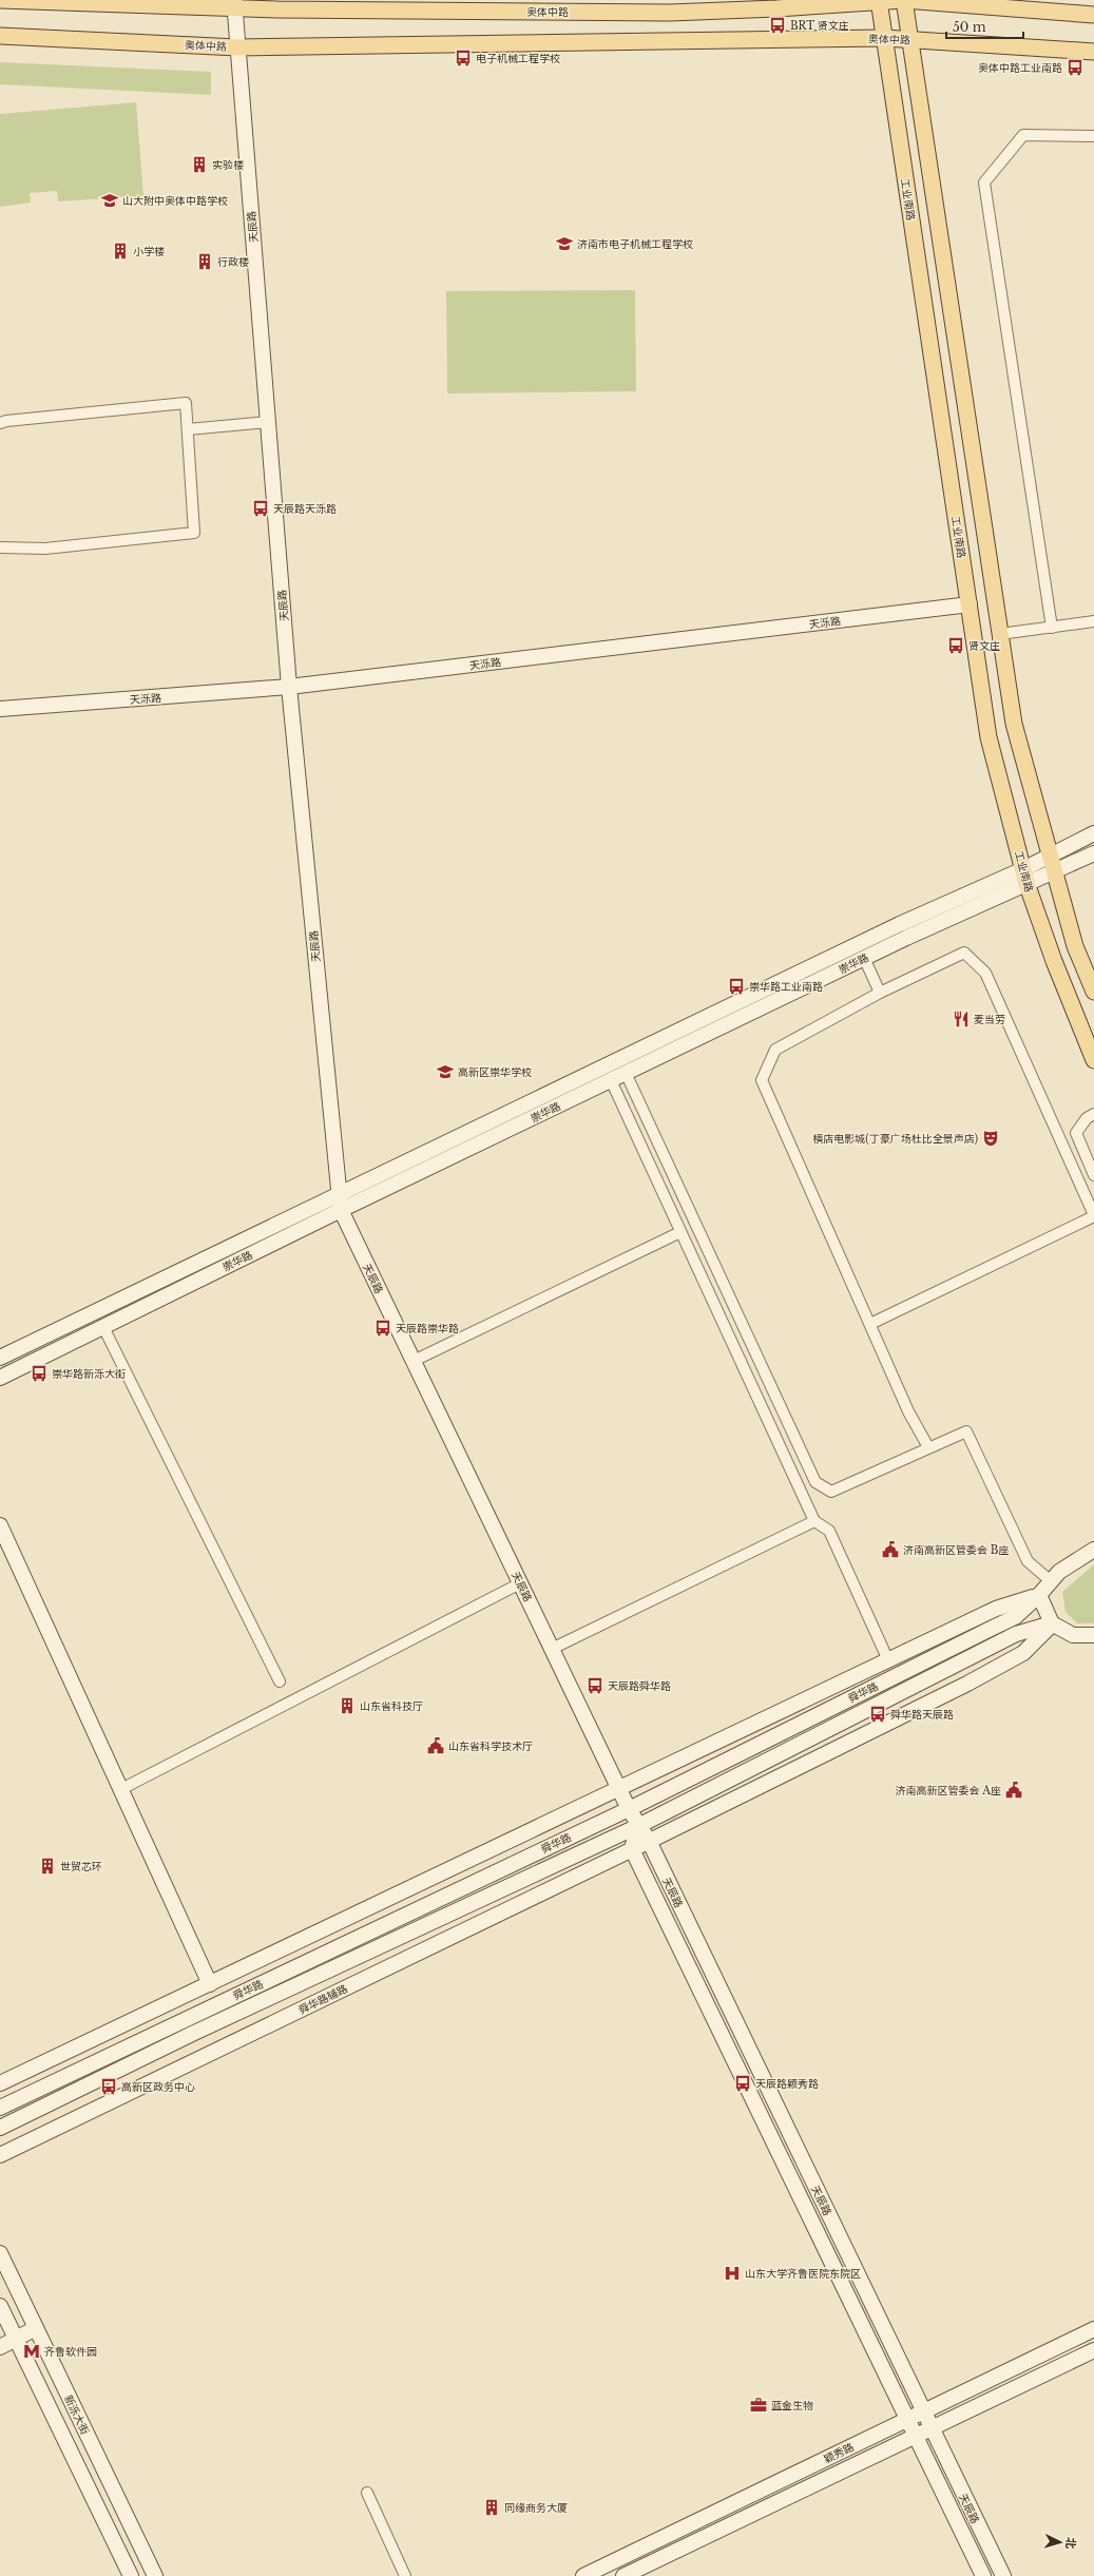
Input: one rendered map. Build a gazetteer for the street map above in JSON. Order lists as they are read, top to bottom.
{
  "streets": {
    "main road": [
      "奥体中路",
      "工业南路",
      "天辰路",
      "天泺路",
      "崇华路",
      "舜华路",
      "舜华路辅路",
      "新泺大街",
      "颖秀路"
    ]
  },
  "crossings": [
    ["奥体中路", "工业南路"],
    ["奥体中路", "天辰路"],
    ["工业南路", "天泺路"],
    ["工业南路", "崇华路"],
    ["天辰路", "天泺路"],
    ["天辰路", "崇华路"],
    ["天辰路", "舜华路"],
    ["天辰路", "舜华路辅路"],
    ["天辰路", "颖秀路"],
    ["舜华路", "舜华路辅路"]
  ],
  "places": {
    "bus stop": [
      "BRT 贤文庄",
      "电子机械工程学校",
      "奥体中路工业南路",
      "天辰路天泺路",
      "贤文庄",
      "崇华路工业南路",
      "天辰路崇华路",
      "崇华路新泺大街",
      "天辰路舜华路",
      "舜华路天辰路",
      "天辰路颖秀路",
      "高新区政务中心"
    ],
    "building": [
      "实验楼",
      "小学楼",
      "行政楼",
      "山东省科技厅",
      "世贸芯环",
      "同缘商务大厦"
    ],
    "school or university": ["山大附中奥体中路学校", "济南市电子机械工程学校", "高新区崇华学校"],
    "restaurant": ["麦当劳"],
    "theatre": ["横店电影城(丁豪广场杜比全景声店)"],
    "public building": ["济南高新区管委会 B座", "山东省科学技术厅", "济南高新区管委会 A座"],
    "hospital": ["山东大学齐鲁医院东院区"],
    "metro station": ["齐鲁软件园"],
    "office": ["蓝金生物"]
  },
  "scale_bar": "50 m",
  "north": "right"
}
